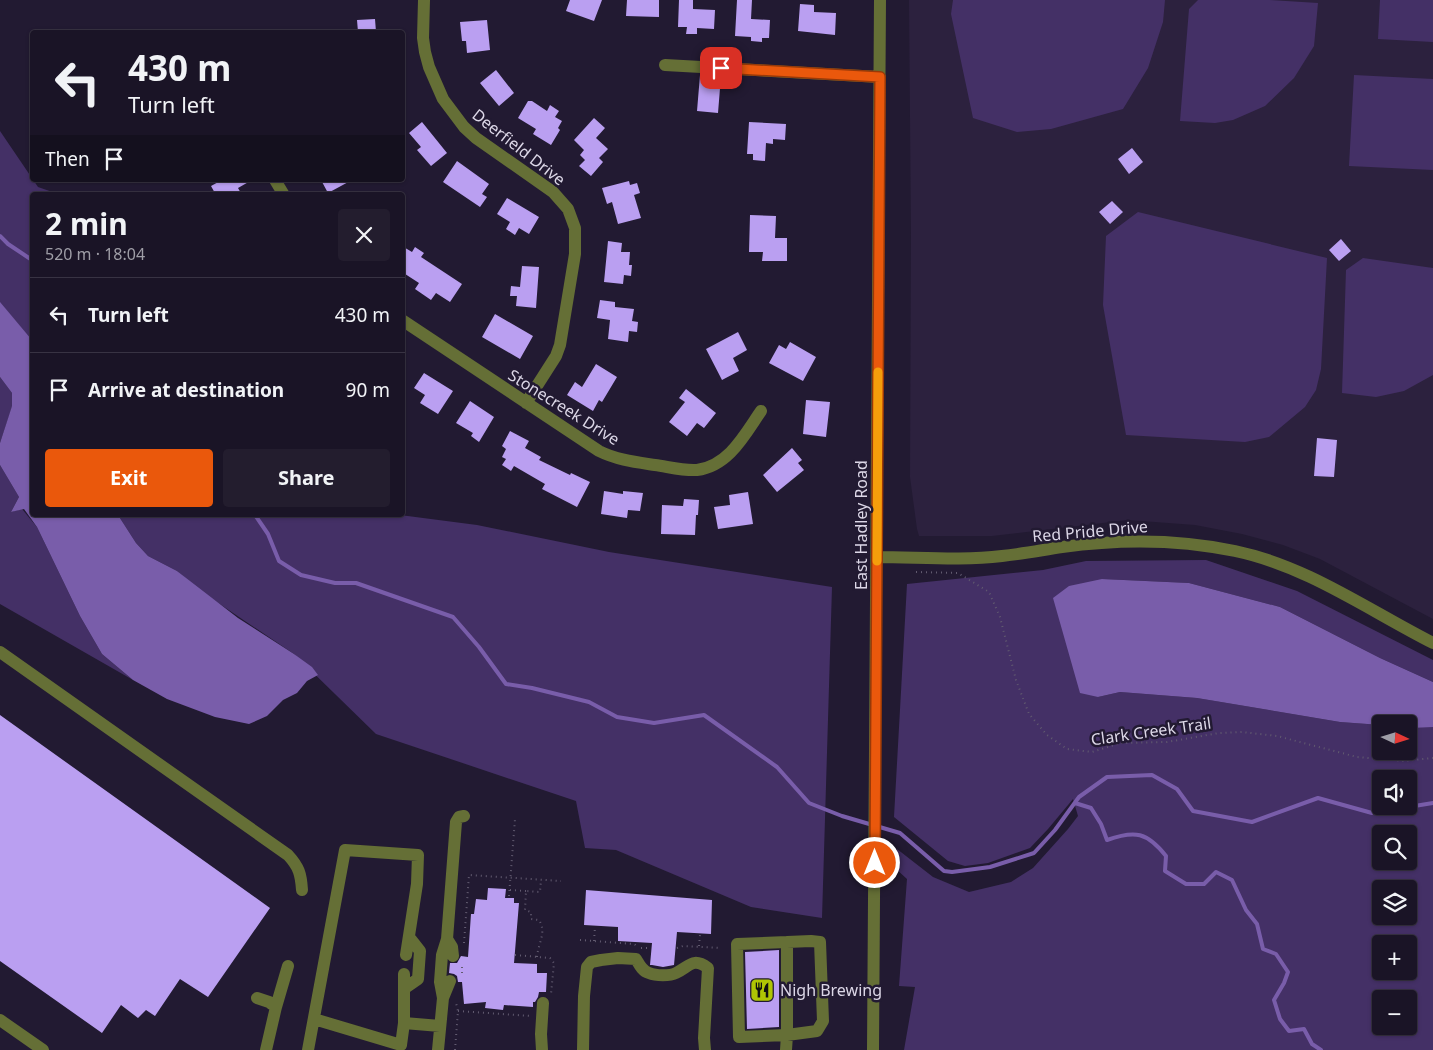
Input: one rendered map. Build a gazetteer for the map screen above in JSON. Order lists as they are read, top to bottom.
{
  "streets": {
    "street": [
      "Deerfield Drive",
      "Stonecreek Drive",
      "East Hadley Road",
      "Red Pride Drive"
    ],
    "path": ["Clark Creek Trail"]
  },
  "crossings": [
    ["Deerfield Drive", "Stonecreek Drive"],
    ["East Hadley Road", "Red Pride Drive"]
  ],
  "places": {
    "restaurant": ["Nigh Brewing"]
  },
  "north": "right",
  "page": {
    "turn": ["430 m", "Turn left"],
    "then": "Then",
    "heading": ["2 min", "520 m · 18:04"],
    "list": [
      {
        "name": "Turn left",
        "value": "430 m"
      },
      {
        "name": "Arrive at destination",
        "value": "90 m"
      }
    ],
    "buttons": ["Exit", "Share"],
    "map_buttons": ["+", "−"]
  }
}
